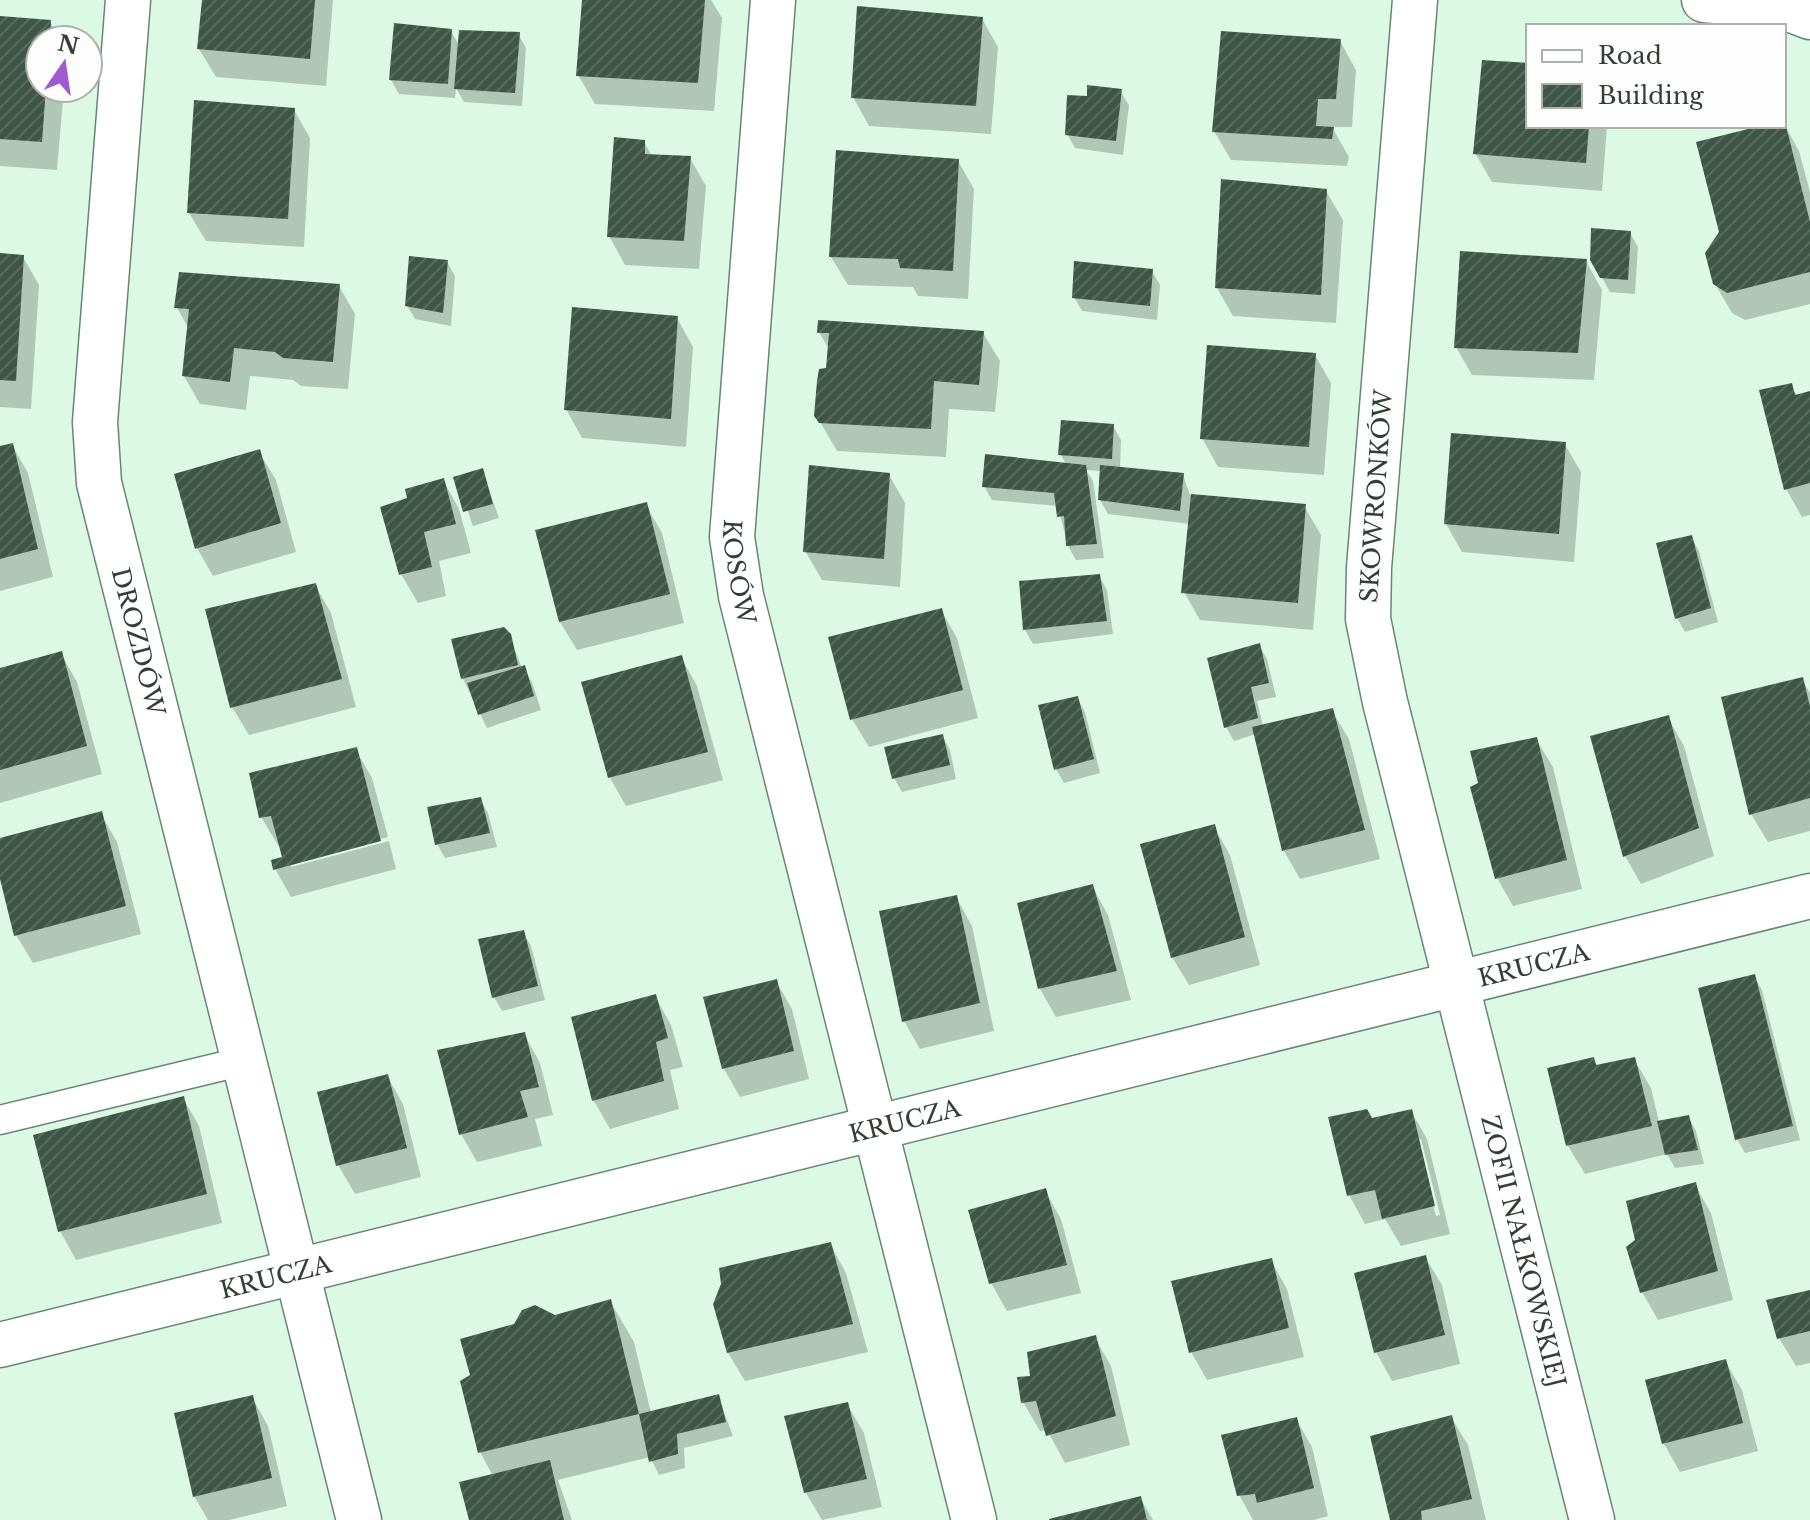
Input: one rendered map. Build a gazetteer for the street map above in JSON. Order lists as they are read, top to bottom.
{
  "streets": {
    "street": [
      "SKOWRONKÓW",
      "KOSÓW",
      "DROZDÓW",
      "KRUCZA",
      "ZOFII NAŁKOWSKIEJ"
    ]
  },
  "crossings": [
    ["SKOWRONKÓW", "KRUCZA"],
    ["SKOWRONKÓW", "ZOFII NAŁKOWSKIEJ"],
    ["KOSÓW", "KRUCZA"],
    ["DROZDÓW", "KRUCZA"],
    ["KRUCZA", "ZOFII NAŁKOWSKIEJ"]
  ],
  "legend": ["Road", "Building"],
  "north": "top"
}
